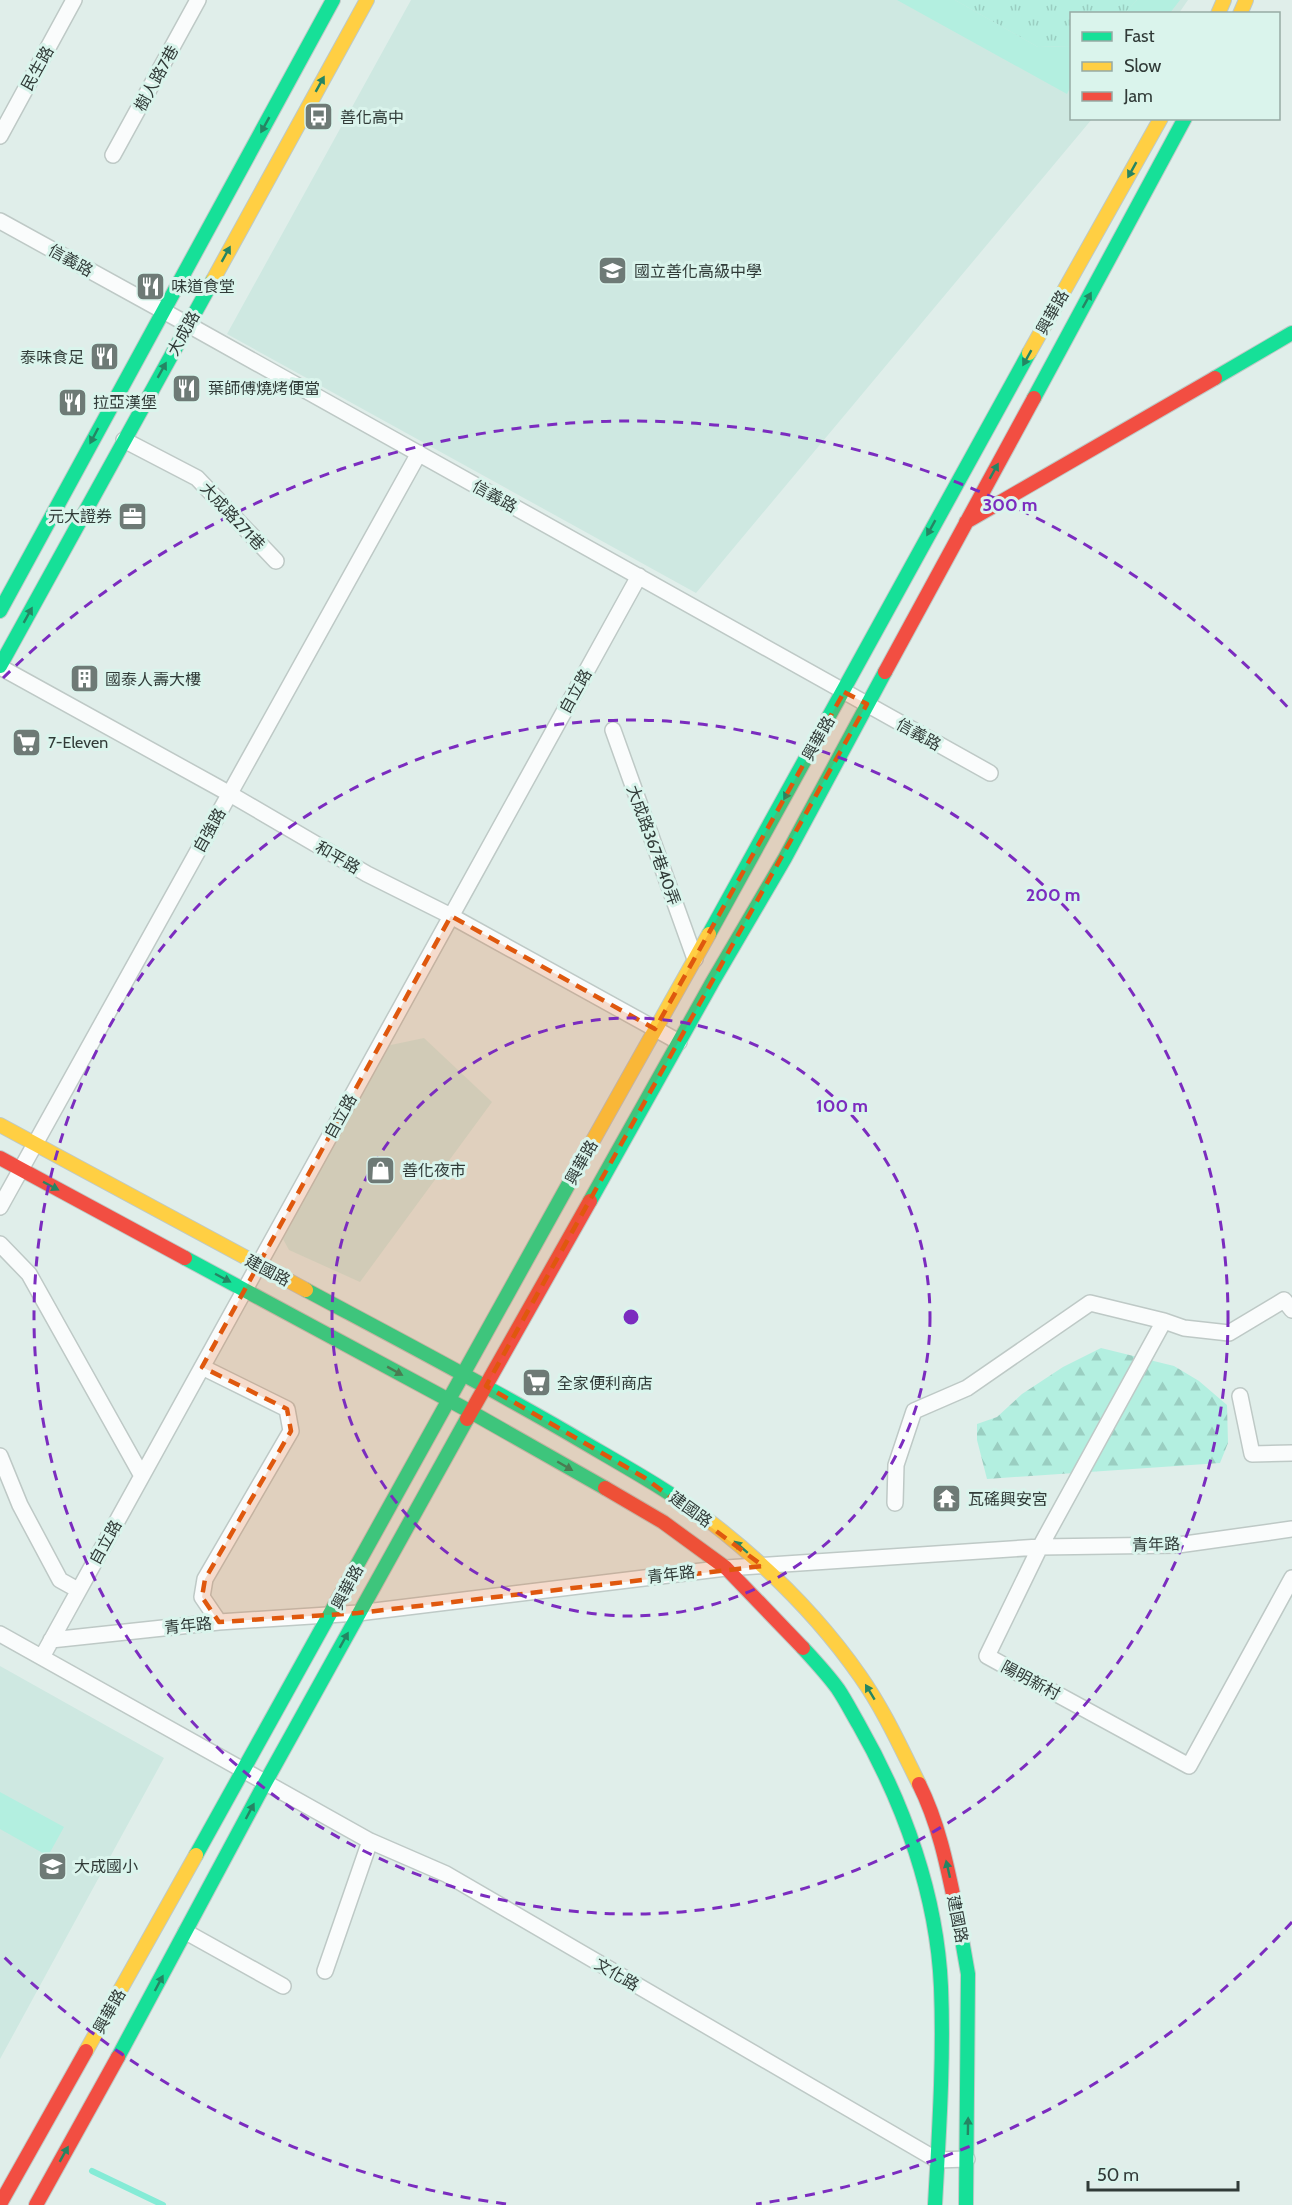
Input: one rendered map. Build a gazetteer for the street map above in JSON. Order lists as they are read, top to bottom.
{
  "streets": {
    "street": [
      "民生路",
      "樹人路7巷",
      "信義路",
      "興華路",
      "大成路",
      "大成路271巷",
      "自立路",
      "自強路",
      "大成路367巷40弄",
      "和平路",
      "建國路",
      "青年路",
      "陽明新村",
      "文化路"
    ]
  },
  "crossings": [
    ["信義路", "興華路"],
    ["信義路", "大成路"],
    ["信義路", "自立路"],
    ["信義路", "自強路"],
    ["興華路", "大成路367巷40弄"],
    ["興華路", "和平路"],
    ["興華路", "建國路"],
    ["興華路", "青年路"],
    ["興華路", "文化路"],
    ["大成路", "大成路271巷"],
    ["大成路", "和平路"],
    ["自立路", "和平路"],
    ["自立路", "建國路"],
    ["自立路", "青年路"],
    ["自強路", "和平路"],
    ["自強路", "建國路"],
    ["建國路", "青年路"],
    ["建國路", "文化路"],
    ["青年路", "陽明新村"]
  ],
  "places": {
    "bus stop": ["善化高中"],
    "school or university": ["國立善化高級中學", "大成國小"],
    "restaurant": [
      "味道食堂",
      "泰味食足",
      "葉師傅燒烤便當",
      "拉亞漢堡"
    ],
    "office": ["元大證券"],
    "building": ["國泰人壽大樓"],
    "supermarket": ["7-Eleven", "全家便利商店"],
    "shop": ["善化夜市"],
    "temple": ["瓦磘興安宮"]
  },
  "legend": ["Fast", "Slow", "Jam"],
  "scale_bar": "50 m",
  "rings": ["300 m", "200 m", "100 m"]
}
